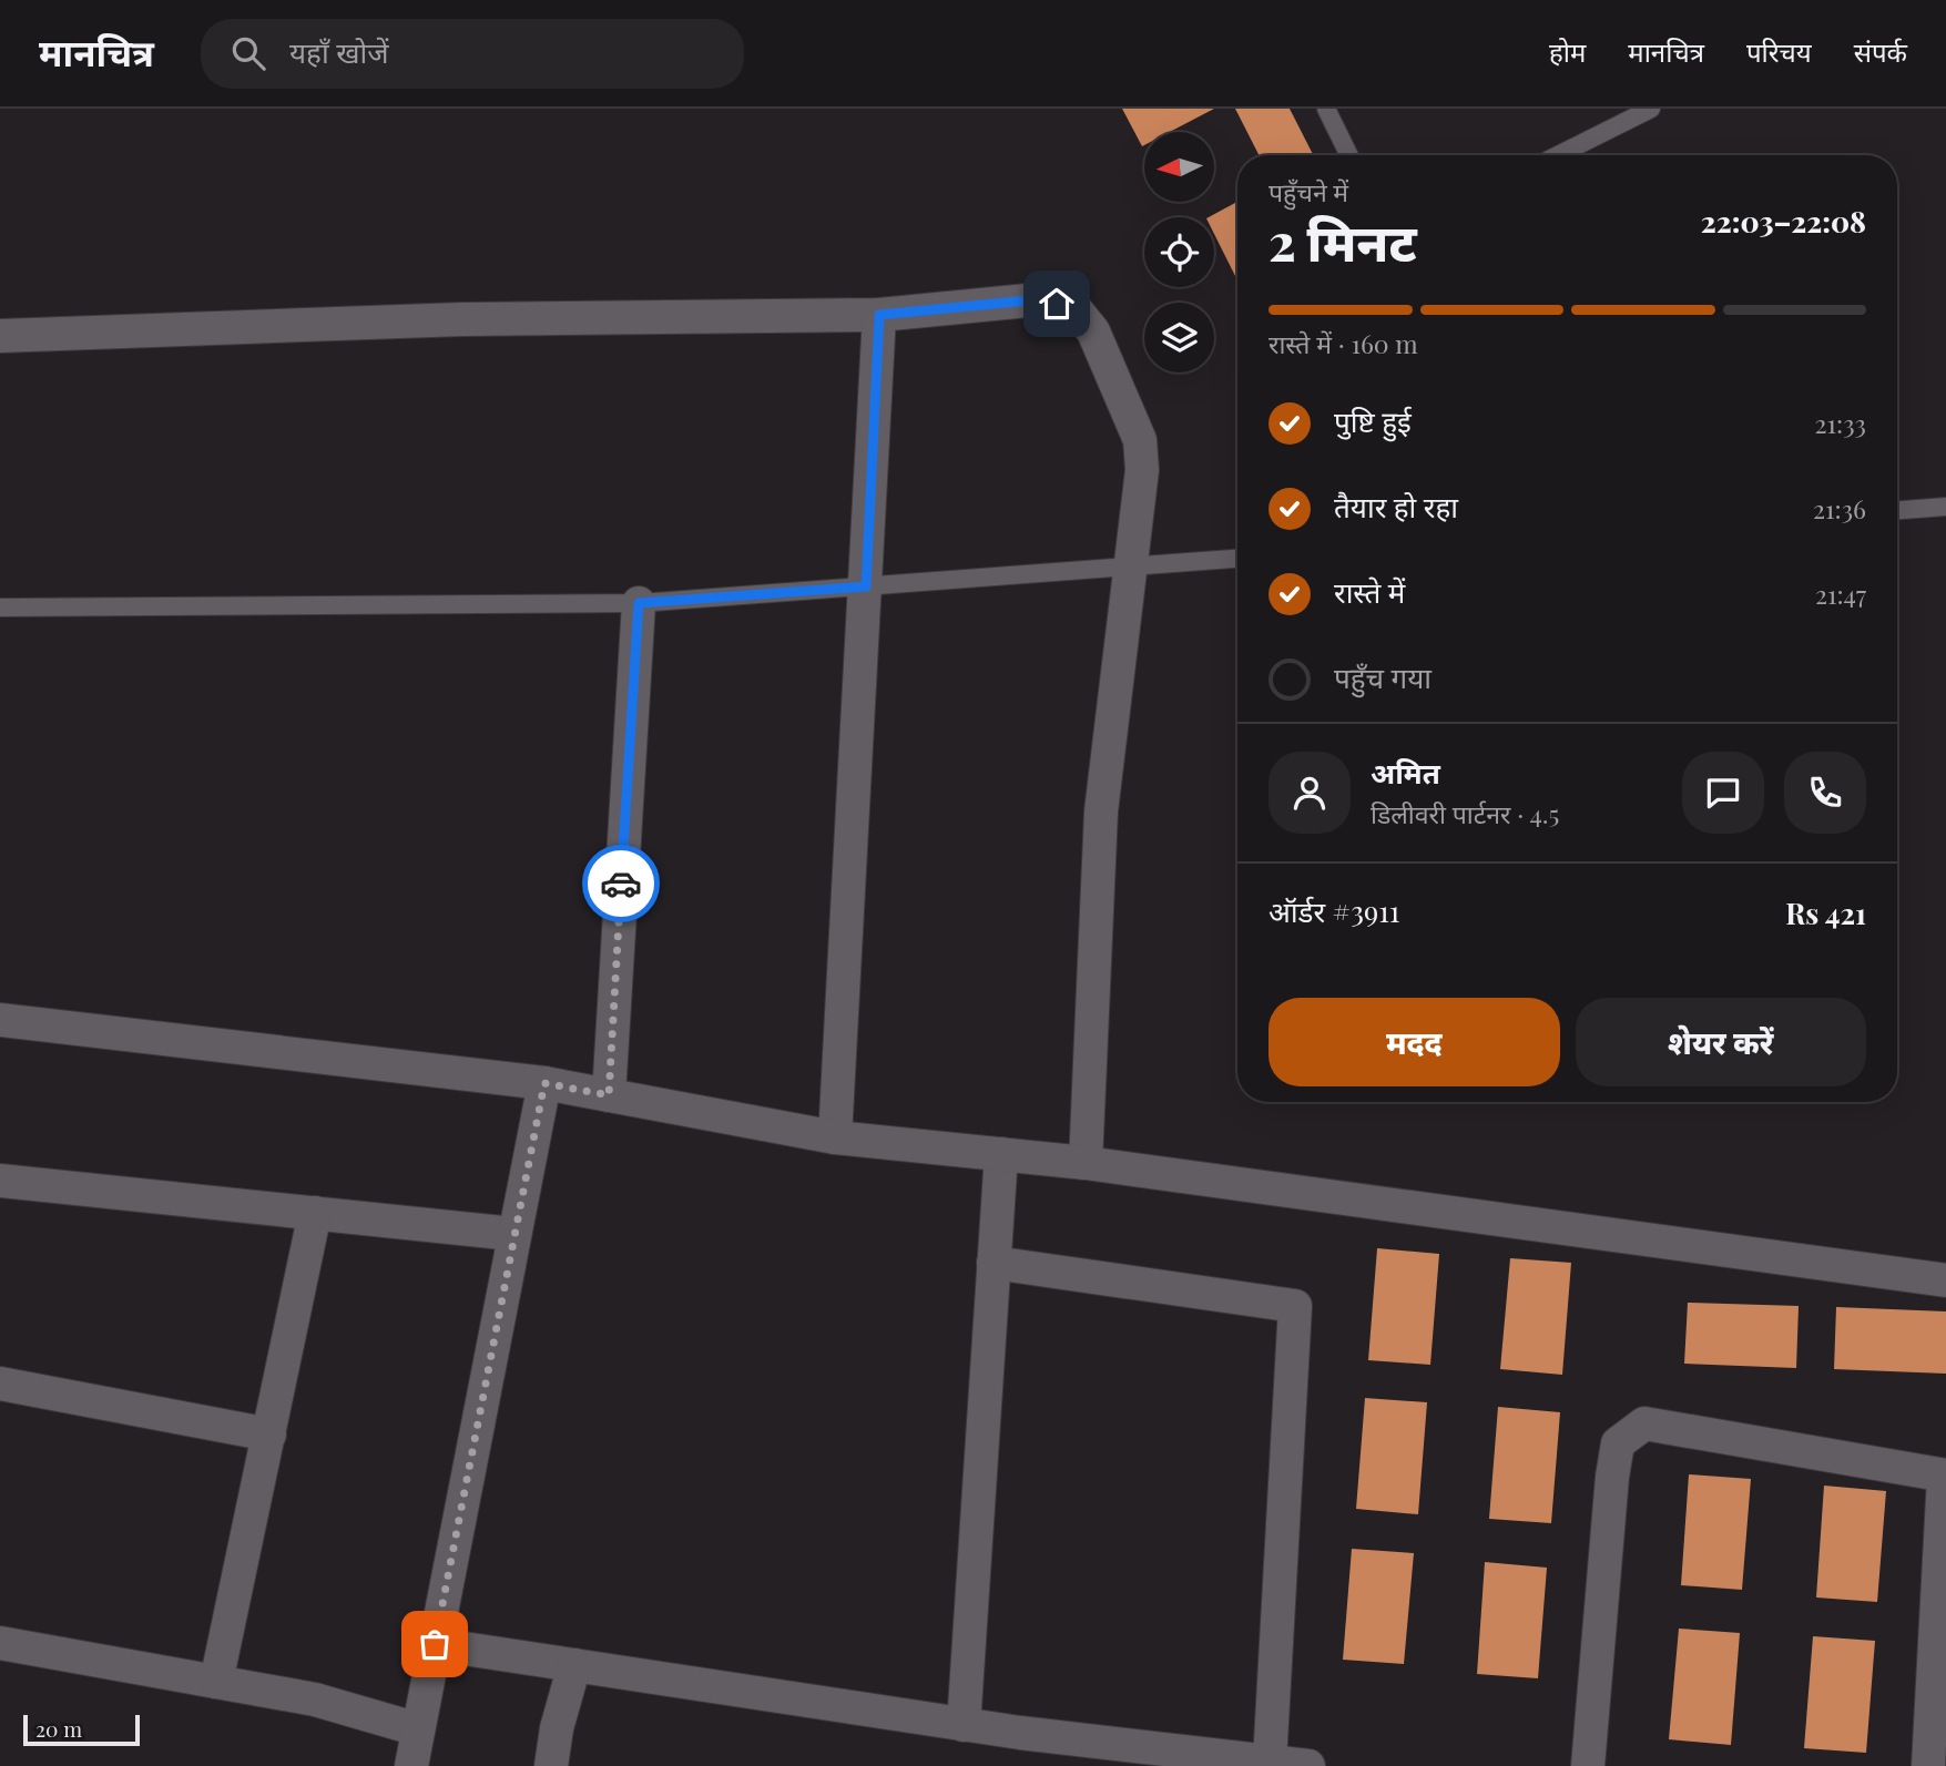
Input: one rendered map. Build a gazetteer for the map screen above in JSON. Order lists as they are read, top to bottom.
{
  "scale_bar": "20 m",
  "north": "left",
  "page": {
    "header": "मानचित्र",
    "search": "यहाँ खोजें",
    "nav": [
      "होम",
      "मानचित्र",
      "परिचय",
      "संपर्क"
    ],
    "heading": ["2 मिनट", "पहुँचने में", "22:03–22:08"],
    "panel": [
      "अमित",
      "डिलीवरी पार्टनर · 4.5",
      "ऑर्डर #3911",
      "Rs 421"
    ],
    "bar": "रास्ते में · 160 m",
    "list": [
      ["पुष्टि हुई", "21:33"],
      ["तैयार हो रहा", "21:36"],
      ["रास्ते में", "21:47"],
      "पहुँच गया"
    ],
    "buttons": ["मदद", "शेयर करें"],
    "scale": "20 m"
  }
}
